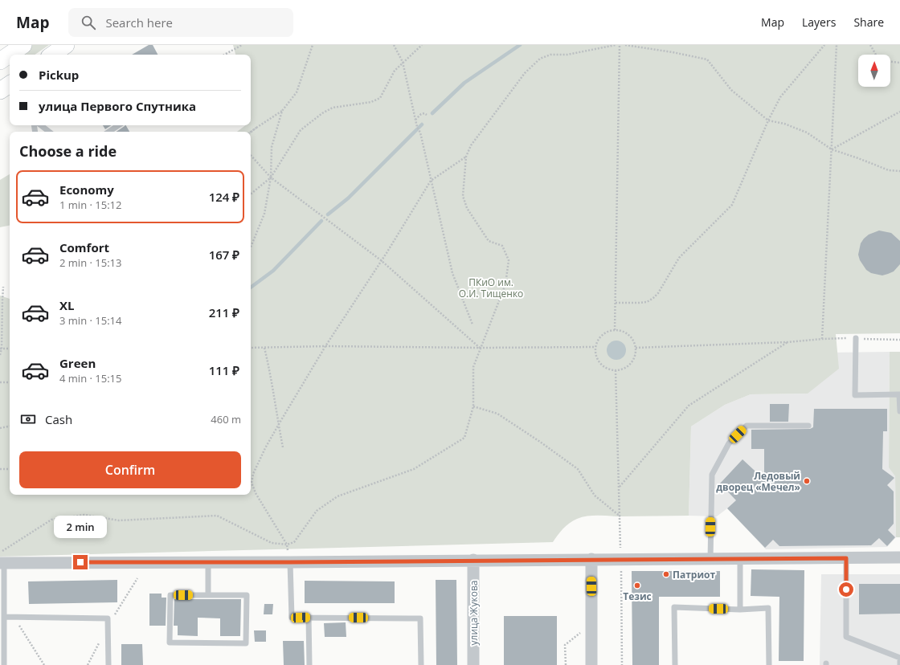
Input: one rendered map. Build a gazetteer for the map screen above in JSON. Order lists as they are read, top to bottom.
{
  "streets": {
    "street": ["улица Жукова"]
  },
  "parks": ["ПКиО им. О.И. Тищенко"],
  "places": ["Ледовый дворец «Мечел»", "Патриот", "Тезис"],
  "north": "top",
  "page": {
    "header": "Map",
    "search": "Search here",
    "nav": ["Map", "Layers", "Share"],
    "banner": ["Pickup", "улица Первого Спутника"],
    "heading": "Choose a ride",
    "list": [
      {
        "name": "Economy",
        "note": "1 min · 15:12",
        "value": "124 ₽"
      },
      {
        "name": "Comfort",
        "note": "2 min · 15:13",
        "value": "167 ₽"
      },
      {
        "name": "XL",
        "note": "3 min · 15:14",
        "value": "211 ₽"
      },
      {
        "name": "Green",
        "note": "4 min · 15:15",
        "value": "111 ₽"
      }
    ],
    "pay": ["Cash", "460 m"],
    "buttons": "Confirm",
    "bubble": "2 min"
  }
}
